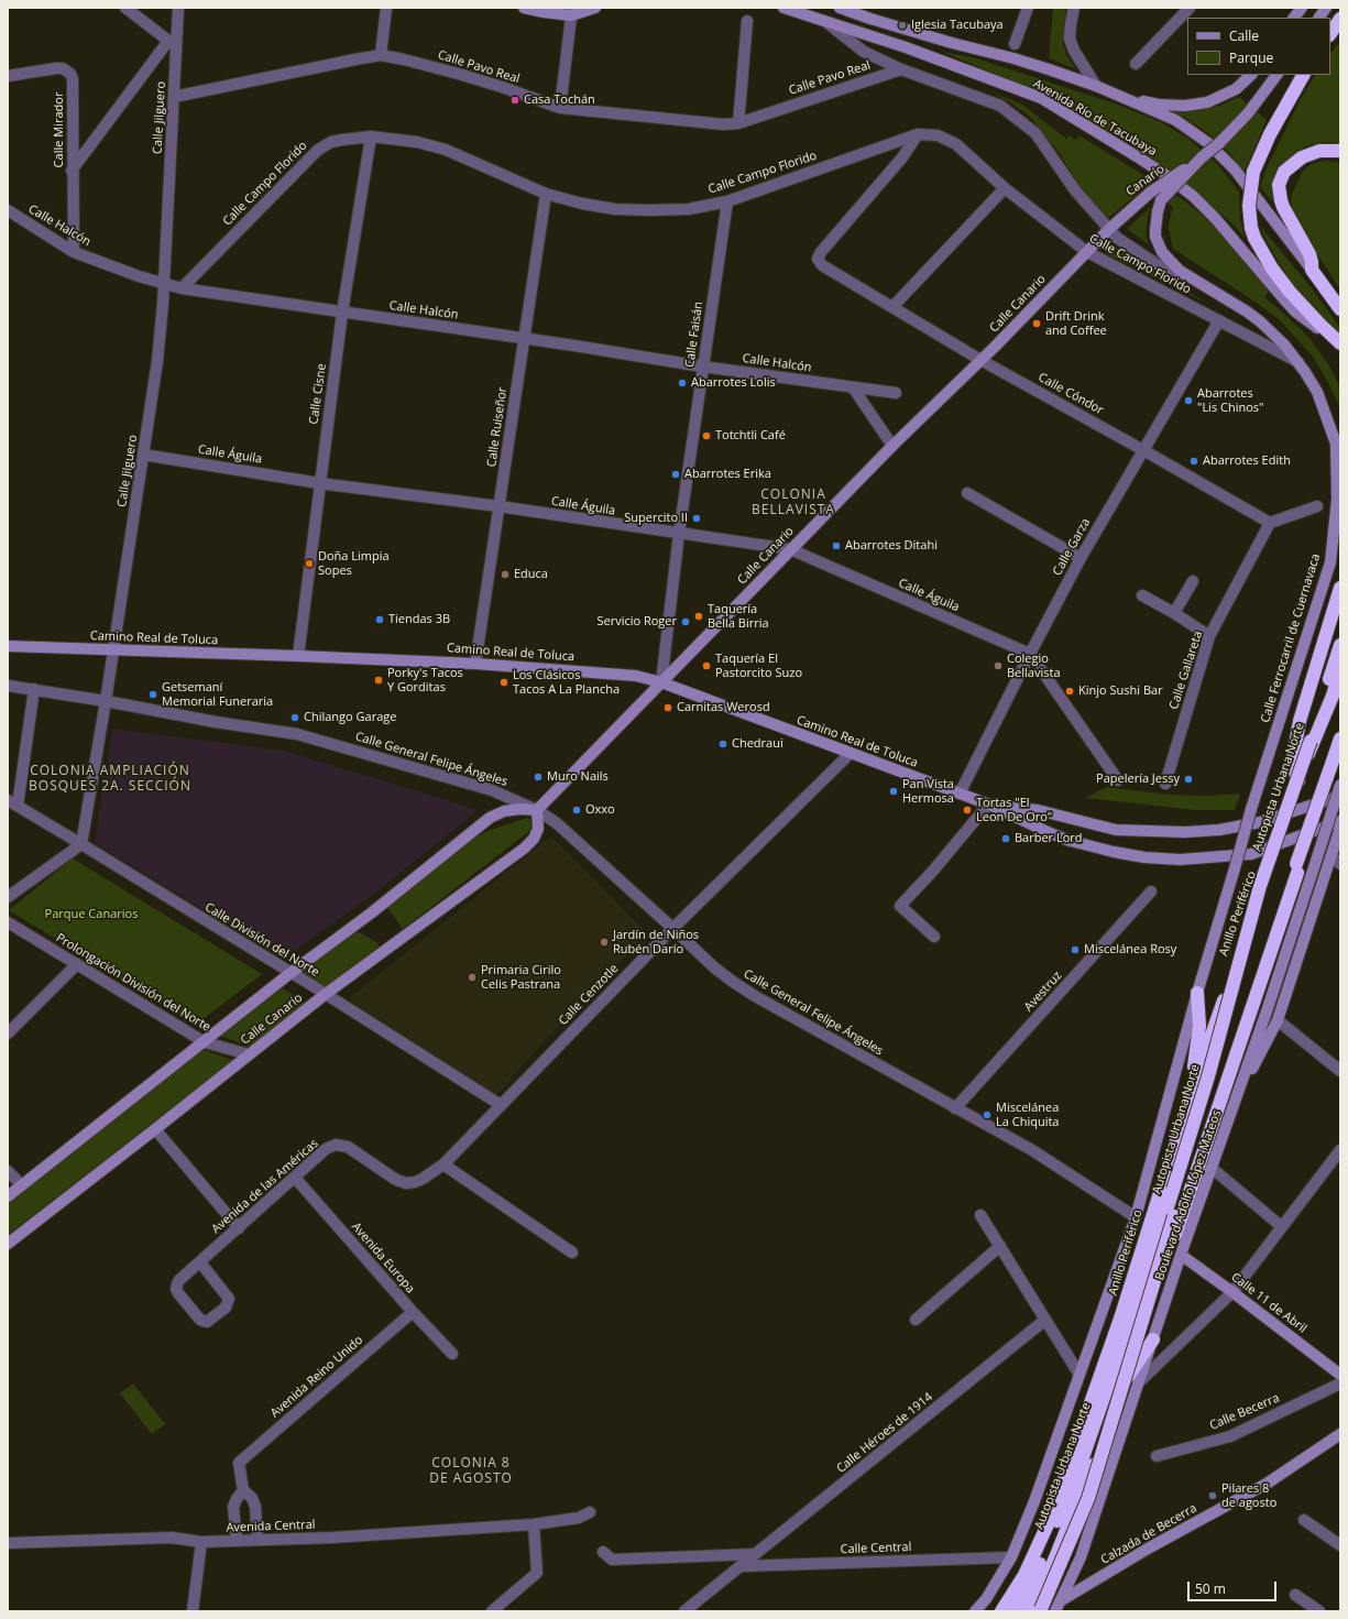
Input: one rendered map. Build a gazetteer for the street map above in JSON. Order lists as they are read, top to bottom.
{
  "streets": {
    "highway": ["Autopista Urbana Norte", "Anillo Periférico"],
    "main road": [
      "Avenida Río de Tacubaya",
      "Canario",
      "Calle Canario",
      "Camino Real de Toluca",
      "Calle Ferrocarril de Cuernavaca",
      "Boulevard Adolfo López Mateos",
      "Calle 11 de Abril",
      "Calzada de Becerra"
    ],
    "street": [
      "Calle Pavo Real",
      "Calle Jilguero",
      "Calle Mirador",
      "Calle Campo Florido",
      "Calle Halcón",
      "Calle Faisán",
      "Calle Cisne",
      "Calle Cóndor",
      "Calle Ruiseñor",
      "Calle Águila",
      "Calle Garza",
      "Calle Gallareta",
      "Calle General Felipe Ángeles",
      "Calle División del Norte",
      "Prolongación División del Norte",
      "Avestruz",
      "Calle Cenzotle",
      "Avenida de las Américas",
      "Avenida Europa",
      "Avenida Reino Unido",
      "Calle Becerra",
      "Calle Héroes de 1914",
      "Avenida Central",
      "Calle Central"
    ]
  },
  "crossings": [
    ["Calle Pavo Real", "Calle Jilguero"],
    ["Calle Pavo Real", "Calle Ferrocarril de Cuernavaca"],
    ["Calle Jilguero", "Calle Halcón"],
    ["Calle Jilguero", "Calle Águila"],
    ["Calle Jilguero", "Camino Real de Toluca"],
    ["Calle Jilguero", "Calle General Felipe Ángeles"],
    ["Calle Jilguero", "Calle División del Norte"],
    ["Avenida Río de Tacubaya", "Calle Ferrocarril de Cuernavaca"],
    ["Calle Mirador", "Calle Halcón"],
    ["Calle Campo Florido", "Calle Halcón"],
    ["Calle Campo Florido", "Calle Canario"],
    ["Calle Campo Florido", "Calle Faisán"],
    ["Calle Campo Florido", "Calle Cisne"],
    ["Calle Campo Florido", "Calle Cóndor"],
    ["Calle Campo Florido", "Calle Ruiseñor"],
    ["Calle Campo Florido", "Calle Garza"],
    ["Calle Campo Florido", "Calle Ferrocarril de Cuernavaca"],
    ["Canario", "Calle Canario"],
    ["Canario", "Calle Ferrocarril de Cuernavaca"],
    ["Calle Halcón", "Calle Faisán"],
    ["Calle Halcón", "Calle Cisne"],
    ["Calle Halcón", "Calle Ruiseñor"],
    ["Calle Canario", "Calle Faisán"],
    ["Calle Canario", "Calle Cóndor"],
    ["Calle Canario", "Calle Águila"],
    ["Calle Canario", "Camino Real de Toluca"],
    ["Calle Canario", "Calle Ferrocarril de Cuernavaca"],
    ["Calle Canario", "Calle General Felipe Ángeles"],
    ["Calle Canario", "Calle División del Norte"],
    ["Calle Canario", "Prolongación División del Norte"],
    ["Calle Faisán", "Calle Águila"],
    ["Calle Faisán", "Camino Real de Toluca"],
    ["Calle Cisne", "Calle Águila"],
    ["Calle Cisne", "Camino Real de Toluca"],
    ["Calle Cóndor", "Calle Garza"],
    ["Calle Cóndor", "Calle Gallareta"],
    ["Calle Ruiseñor", "Calle Águila"],
    ["Calle Ruiseñor", "Camino Real de Toluca"],
    ["Calle Águila", "Calle Garza"],
    ["Calle Garza", "Camino Real de Toluca"],
    ["Camino Real de Toluca", "Calle Cenzotle"],
    ["Calle General Felipe Ángeles", "Avestruz"],
    ["Calle General Felipe Ángeles", "Calle Cenzotle"],
    ["Calle División del Norte", "Calle Cenzotle"],
    ["Calle Cenzotle", "Avenida de las Américas"],
    ["Avenida de las Américas", "Avenida Europa"],
    ["Boulevard Adolfo López Mateos", "Calle 11 de Abril"],
    ["Avenida Europa", "Avenida Reino Unido"],
    ["Calle Héroes de 1914", "Calle Central"]
  ],
  "districts": ["COLONIA BELLAVISTA", "COLONIA AMPLIACIÓN BOSQUES 2A. SECCIÓN", "COLONIA 8 DE AGOSTO"],
  "parks": ["Parque Canarios"],
  "places": [
    "Iglesia Tacubaya",
    "Casa Tochán",
    "Drift Drink and Coffee",
    "Abarrotes Lolis",
    "Abarrotes \"Lis Chinos\"",
    "Totchtli Café",
    "Abarrotes Edith",
    "Abarrotes Erika",
    "Supercito II",
    "Abarrotes Ditahi",
    "Doña Limpia Sopes",
    "Educa",
    "Taquería Bella Birria",
    "Tiendas 3B",
    "Servicio Roger",
    "Taquería El Pastorcito Suzo",
    "Colegio Bellavista",
    "Porky's Tacos Y Gorditas",
    "Los Clásicos Tacos A La Plancha",
    "Kinjo Sushi Bar",
    "Getsemaní Memorial Funeraria",
    "Carnitas Werosd",
    "Chilango Garage",
    "Chedraui",
    "Muro Nails",
    "Papelería Jessy",
    "Pan Vista Hermosa",
    "Oxxo",
    "Tortas \"El Leon De Oro\"",
    "Barber Lord",
    "Jardín de Niños Rubén Darío",
    "Miscelánea Rosy",
    "Primaria Cirilo Celis Pastrana",
    "Miscelánea La Chiquita",
    "Pilares 8 de agosto"
  ],
  "legend": ["Calle", "Parque"],
  "scale_bar": "50 m"
}
